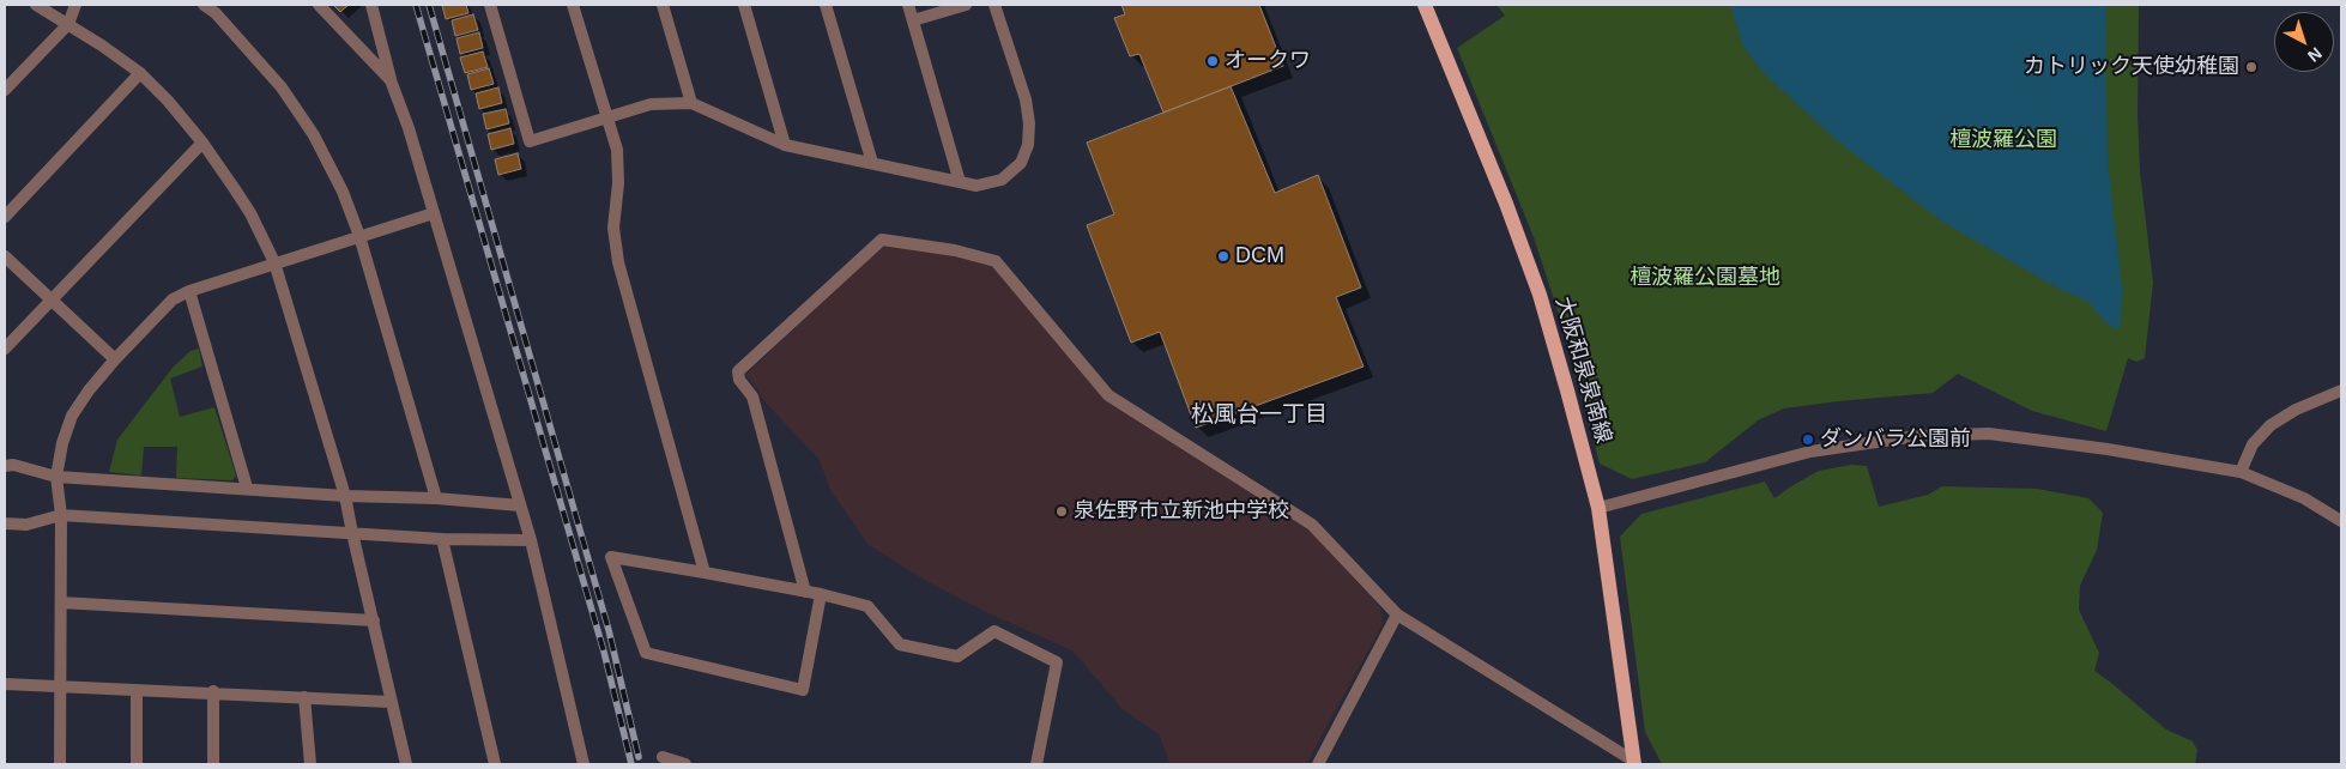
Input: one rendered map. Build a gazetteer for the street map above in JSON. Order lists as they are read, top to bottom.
{
  "streets": {
    "main road": ["大阪和泉泉南線"]
  },
  "districts": ["松風台一丁目"],
  "parks": ["檀波羅公園", "檀波羅公園墓地"],
  "places": [
    "オークワ",
    "カトリック天使幼稚園",
    "DCM",
    "ダンバラ公園前",
    "泉佐野市立新池中学校"
  ],
  "north": "bottom right"
}
